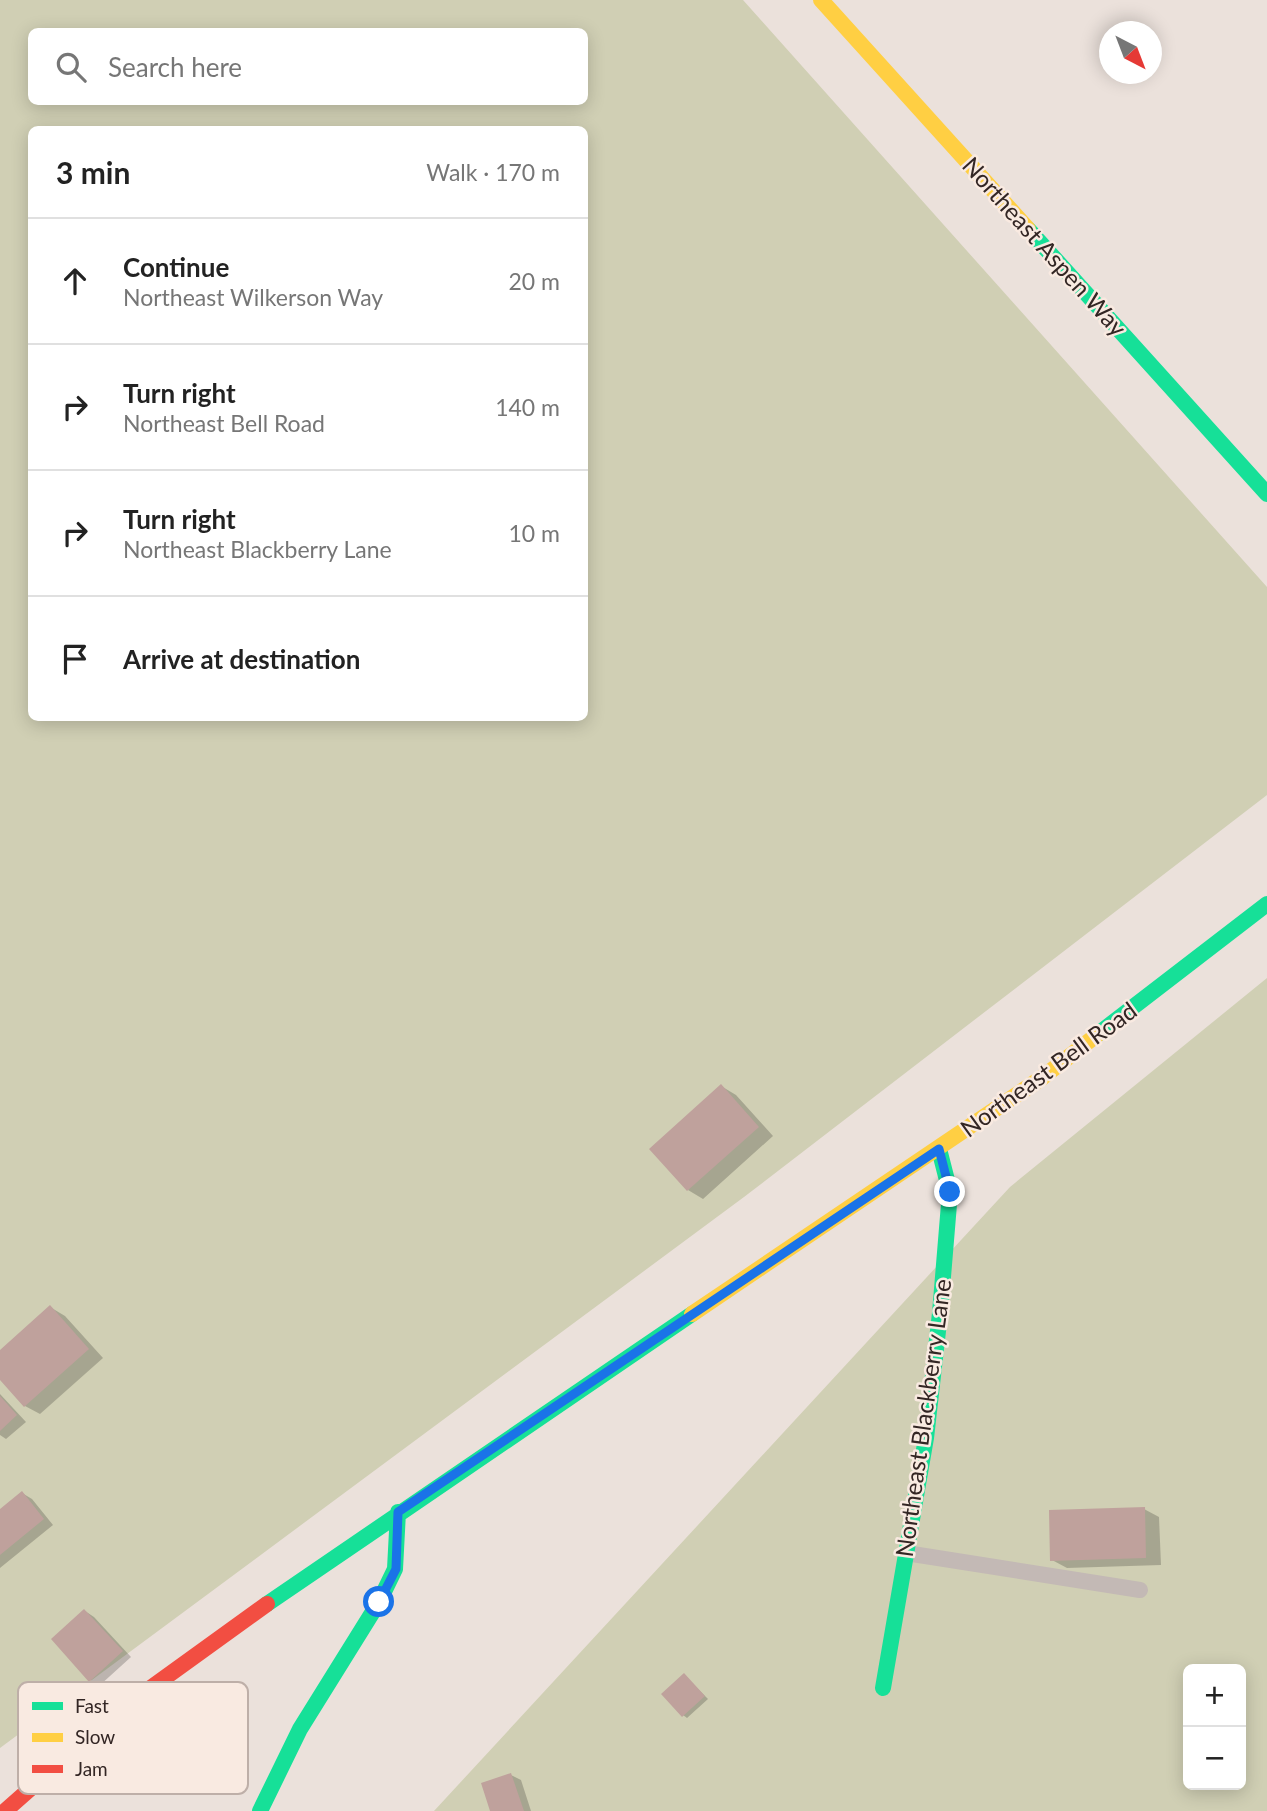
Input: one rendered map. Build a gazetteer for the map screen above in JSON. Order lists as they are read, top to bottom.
{
  "streets": {
    "main road": ["Northeast Aspen Way", "Northeast Bell Road", "Northeast Blackberry Lane"]
  },
  "crossings": [
    ["Northeast Bell Road", "Northeast Blackberry Lane"]
  ],
  "legend": ["Fast", "Slow", "Jam"],
  "north": "bottom right",
  "page": {
    "search": "Search here",
    "heading": ["3 min", "Walk · 170 m"],
    "list": [
      ["Continue", "Northeast Wilkerson Way", "20 m"],
      ["Turn right", "Northeast Bell Road", "140 m"],
      ["Turn right", "Northeast Blackberry Lane", "10 m"],
      "Arrive at destination"
    ],
    "map_buttons": ["+", "−"]
  }
}
